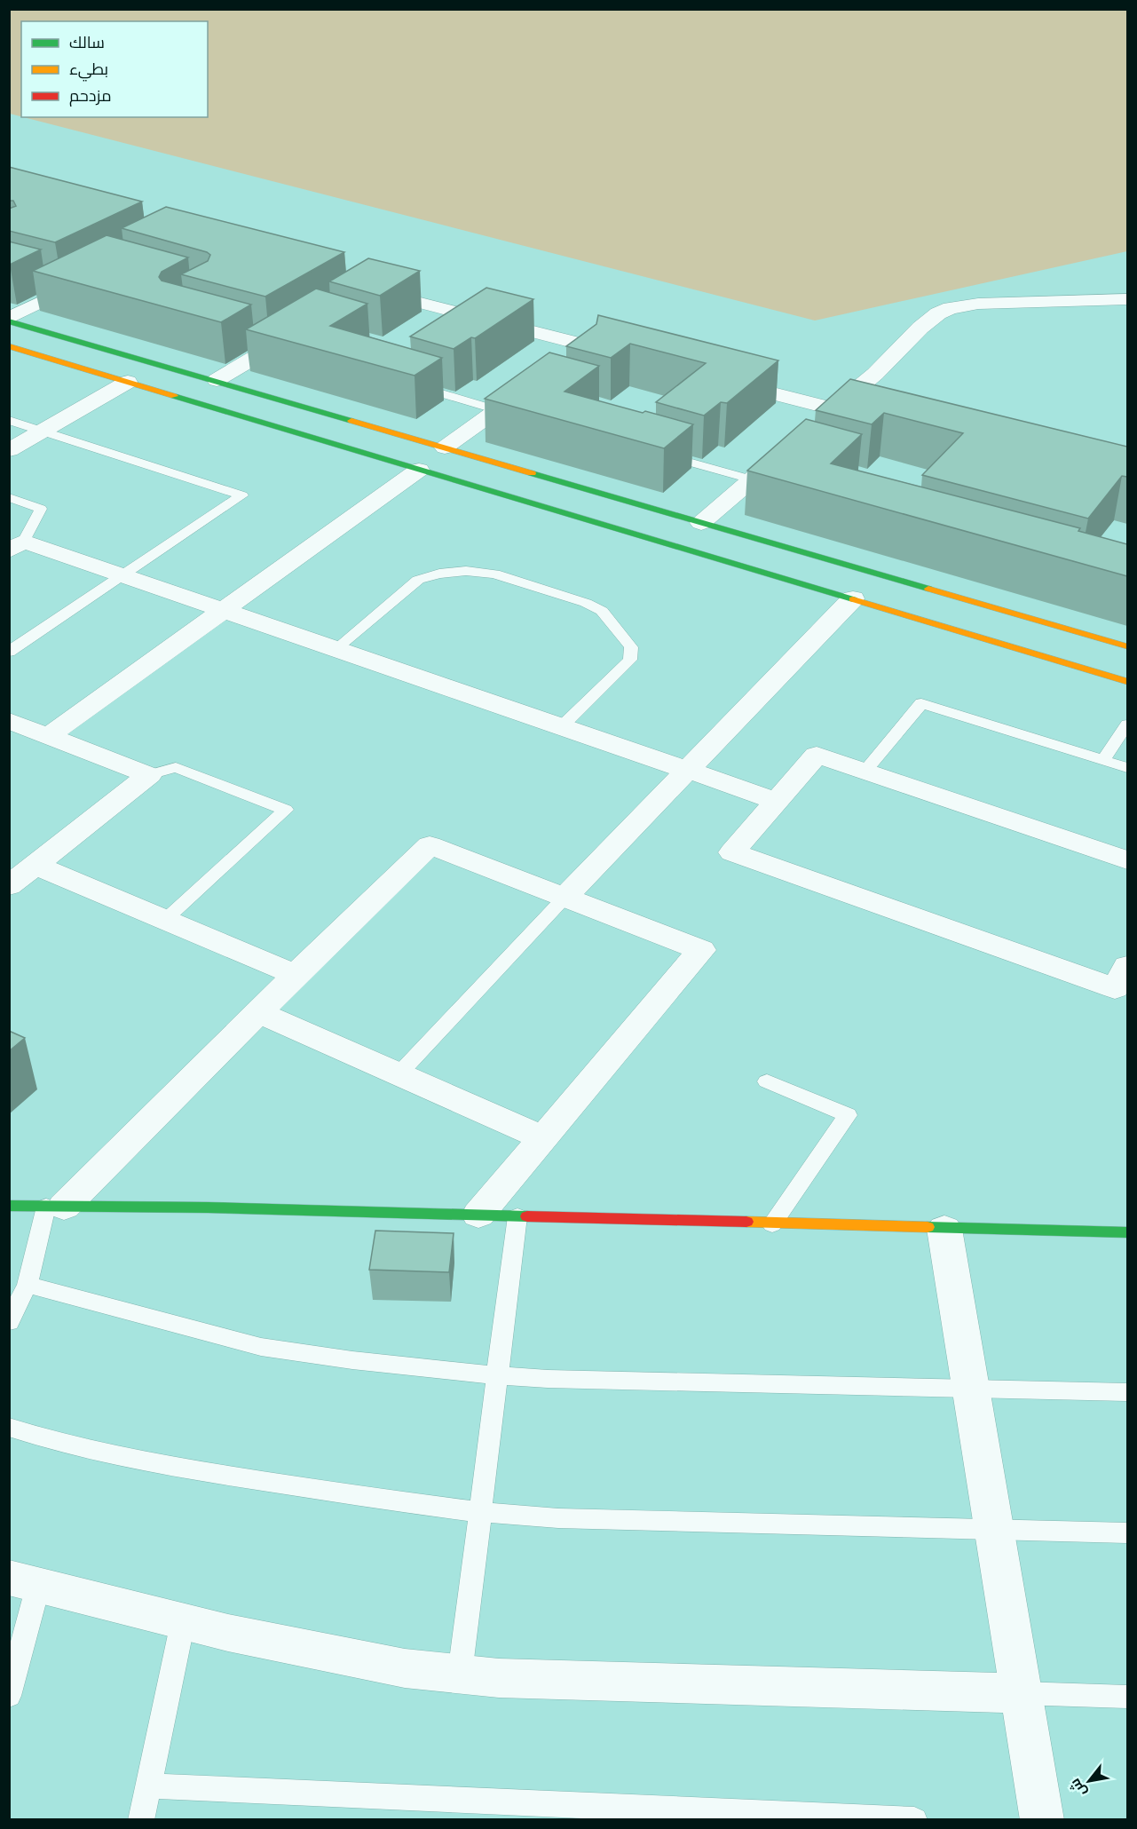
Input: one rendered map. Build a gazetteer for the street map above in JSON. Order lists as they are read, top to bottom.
{
  "legend": ["سالك", "بطيء", "مزدحم"],
  "north": "bottom left"
}
